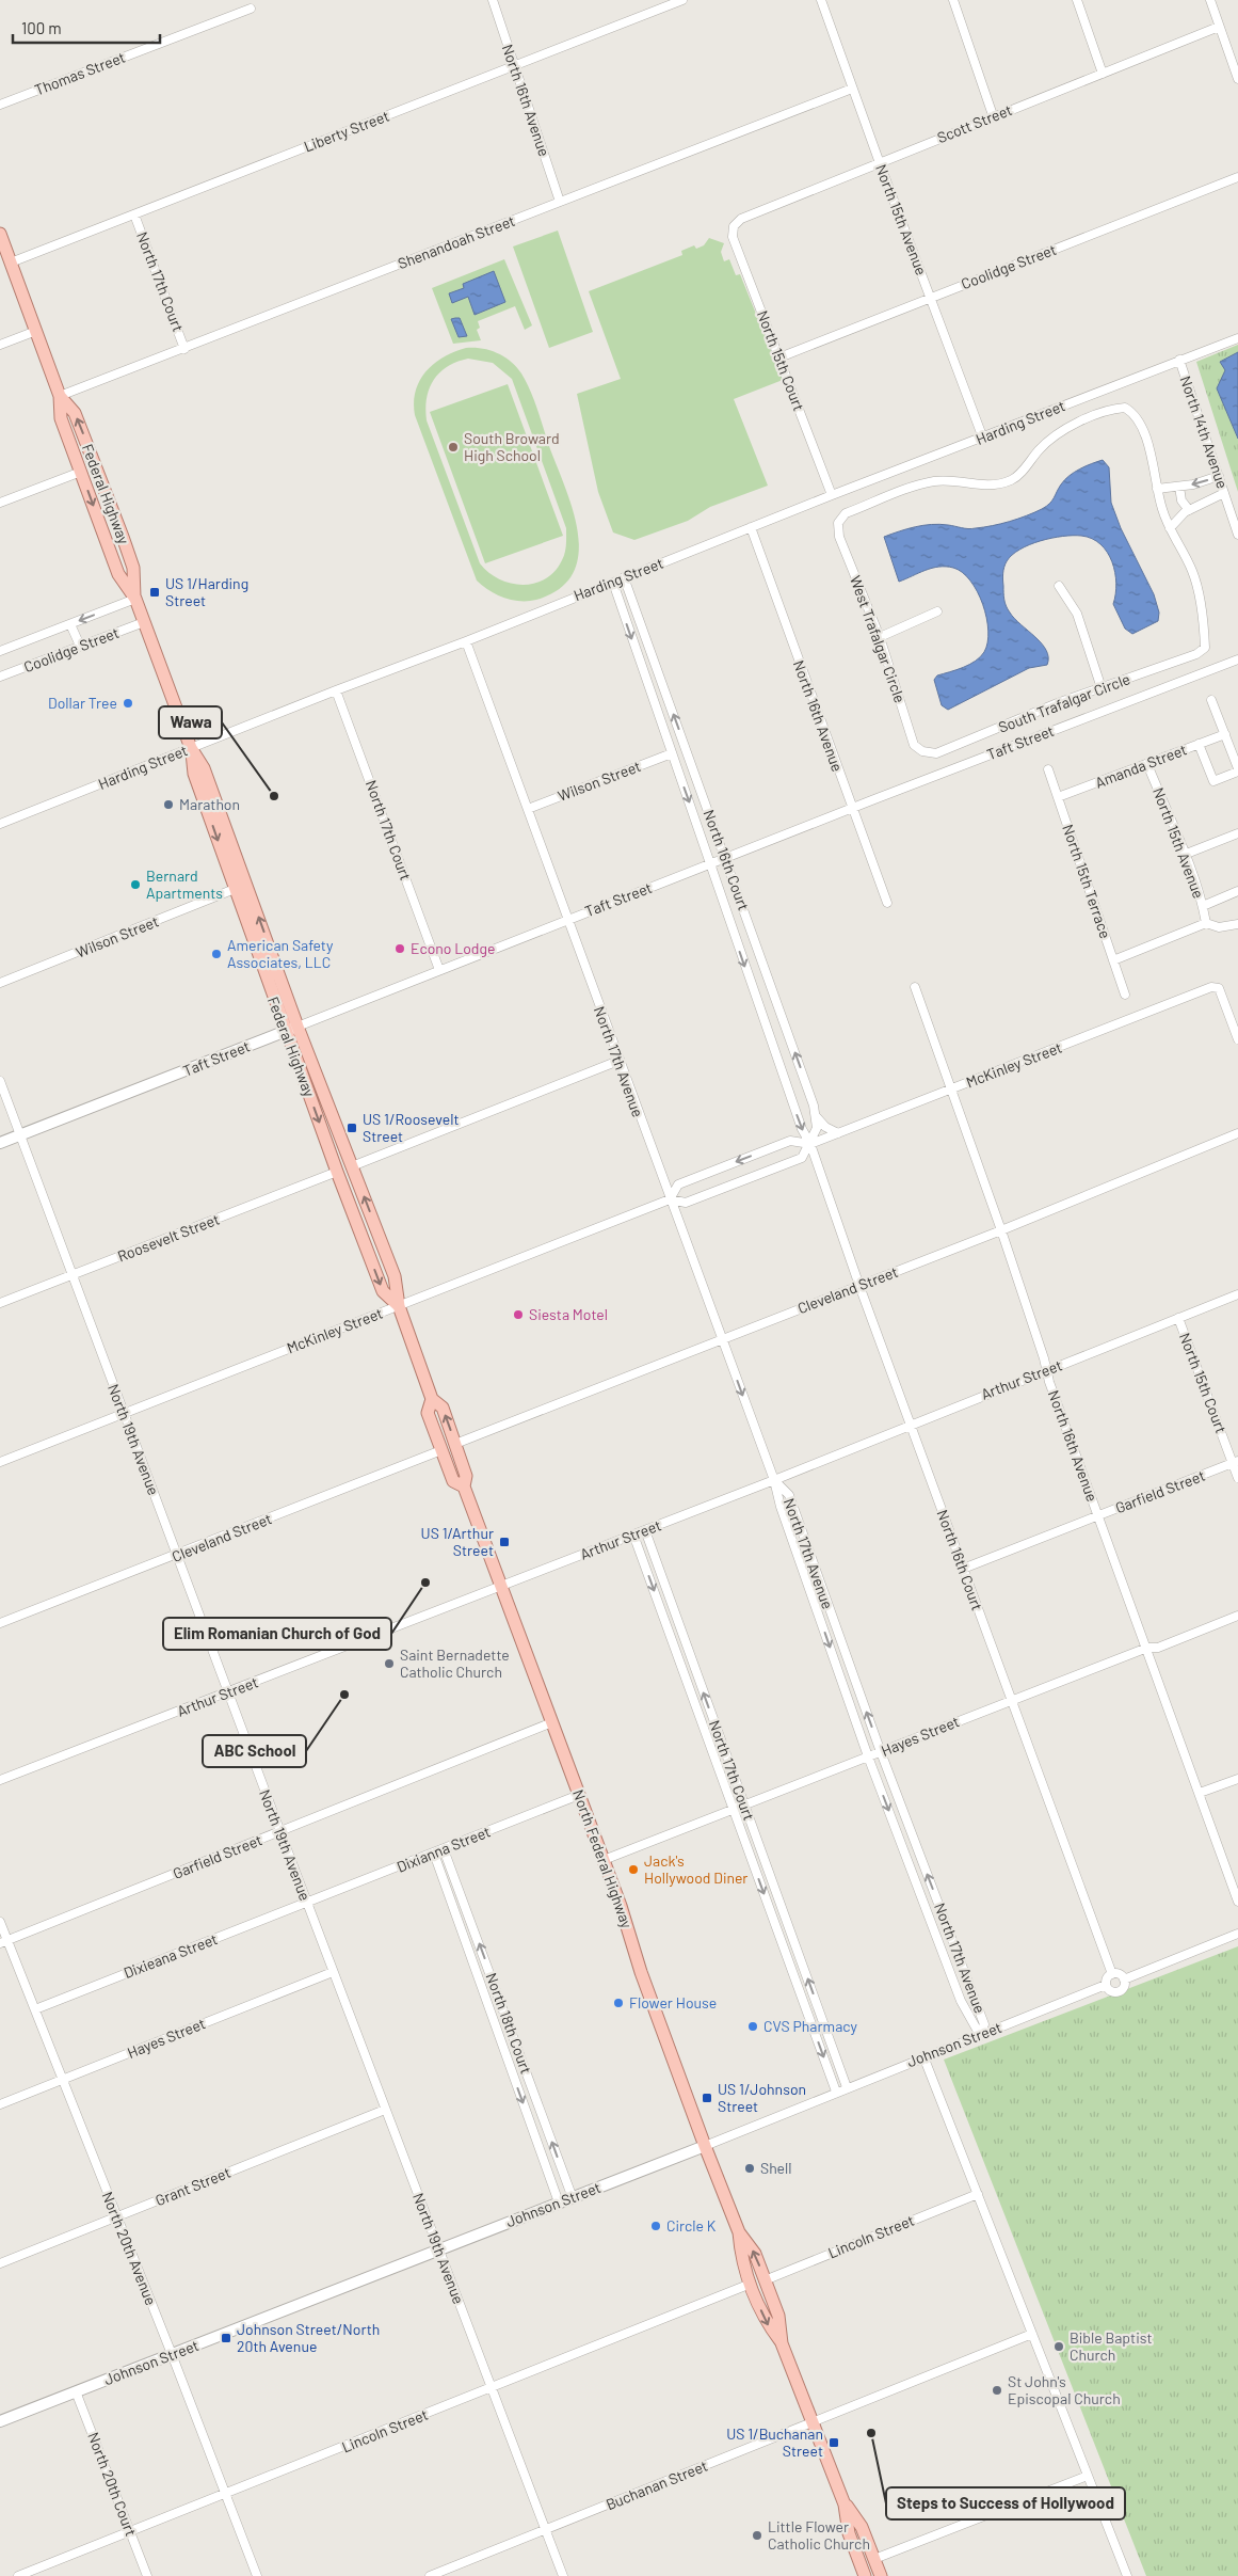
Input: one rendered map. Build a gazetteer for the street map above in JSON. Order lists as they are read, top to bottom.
{
  "streets": {
    "main road": ["Federal Highway", "North Federal Highway"],
    "street": [
      "Thomas Street",
      "North 16th Avenue",
      "Scott Street",
      "Liberty Street",
      "North 15th Avenue",
      "Shenandoah Street",
      "Coolidge Street",
      "North 17th Court",
      "North 15th Court",
      "Harding Street",
      "North 14th Avenue",
      "West Trafalgar Circle",
      "South Trafalgar Circle",
      "Taft Street",
      "Amanda Street",
      "Wilson Street",
      "North 16th Court",
      "North 15th Terrace",
      "North 17th Avenue",
      "McKinley Street",
      "Roosevelt Street",
      "Cleveland Street",
      "Arthur Street",
      "North 19th Avenue",
      "Garfield Street",
      "Hayes Street",
      "Dixianna Street",
      "Dixieana Street",
      "North 18th Court",
      "Johnson Street",
      "Grant Street",
      "Lincoln Street",
      "North 20th Avenue",
      "North 20th Court",
      "Buchanan Street"
    ]
  },
  "crossings": [
    ["North 16th Avenue", "Liberty Street"],
    ["North 16th Avenue", "Shenandoah Street"],
    ["North 16th Avenue", "Harding Street"],
    ["North 16th Avenue", "Taft Street"],
    ["North 16th Avenue", "McKinley Street"],
    ["North 16th Avenue", "Cleveland Street"],
    ["North 16th Avenue", "Arthur Street"],
    ["North 16th Avenue", "Garfield Street"],
    ["North 16th Avenue", "Hayes Street"],
    ["Scott Street", "North 15th Avenue"],
    ["Scott Street", "North 15th Court"],
    ["Liberty Street", "North 17th Court"],
    ["Liberty Street", "Federal Highway"],
    ["North 15th Avenue", "Shenandoah Street"],
    ["North 15th Avenue", "Coolidge Street"],
    ["North 15th Avenue", "Harding Street"],
    ["North 15th Avenue", "Amanda Street"],
    ["Shenandoah Street", "North 17th Court"],
    ["Shenandoah Street", "Federal Highway"],
    ["Coolidge Street", "North 15th Court"],
    ["Coolidge Street", "Federal Highway"],
    ["North 17th Court", "Harding Street"],
    ["North 17th Court", "Taft Street"],
    ["North 17th Court", "Arthur Street"],
    ["North 17th Court", "Hayes Street"],
    ["North 17th Court", "Johnson Street"],
    ["North 15th Court", "Harding Street"],
    ["North 15th Court", "Arthur Street"],
    ["North 15th Court", "Garfield Street"],
    ["Harding Street", "North 14th Avenue"],
    ["Harding Street", "Federal Highway"],
    ["Harding Street", "North 16th Court"],
    ["Harding Street", "North 17th Avenue"],
    ["Federal Highway", "Taft Street"],
    ["Federal Highway", "Wilson Street"],
    ["Federal Highway", "McKinley Street"],
    ["Federal Highway", "Roosevelt Street"],
    ["Federal Highway", "Cleveland Street"],
    ["Federal Highway", "North Federal Highway"],
    ["West Trafalgar Circle", "South Trafalgar Circle"],
    ["Taft Street", "North 16th Court"],
    ["Taft Street", "North 17th Avenue"],
    ["Taft Street", "North 19th Avenue"],
    ["Amanda Street", "North 15th Terrace"],
    ["Wilson Street", "North 16th Court"],
    ["Wilson Street", "North 17th Avenue"],
    ["North 16th Court", "McKinley Street"],
    ["North 16th Court", "Cleveland Street"],
    ["North 16th Court", "Arthur Street"],
    ["North 16th Court", "Garfield Street"],
    ["North 16th Court", "Hayes Street"],
    ["North 16th Court", "Johnson Street"],
    ["North 17th Avenue", "McKinley Street"],
    ["North 17th Avenue", "Cleveland Street"],
    ["North 17th Avenue", "Arthur Street"],
    ["North 17th Avenue", "Hayes Street"],
    ["North 17th Avenue", "Johnson Street"],
    ["McKinley Street", "North 19th Avenue"],
    ["Roosevelt Street", "North 19th Avenue"],
    ["Cleveland Street", "North 19th Avenue"],
    ["Arthur Street", "North 19th Avenue"],
    ["Arthur Street", "North Federal Highway"],
    ["North 19th Avenue", "Garfield Street"],
    ["North 19th Avenue", "Hayes Street"],
    ["North 19th Avenue", "Dixianna Street"],
    ["North 19th Avenue", "Dixieana Street"],
    ["North 19th Avenue", "Johnson Street"],
    ["North 19th Avenue", "Grant Street"],
    ["North 19th Avenue", "Lincoln Street"],
    ["North 19th Avenue", "Buchanan Street"],
    ["Garfield Street", "North Federal Highway"],
    ["Garfield Street", "North 20th Avenue"],
    ["Hayes Street", "North Federal Highway"],
    ["Hayes Street", "North 20th Avenue"],
    ["Dixianna Street", "North Federal Highway"],
    ["Dixianna Street", "Dixieana Street"],
    ["Dixianna Street", "North 18th Court"],
    ["North Federal Highway", "Johnson Street"],
    ["North Federal Highway", "Lincoln Street"],
    ["North Federal Highway", "Buchanan Street"],
    ["Dixieana Street", "North 20th Avenue"],
    ["North 18th Court", "Johnson Street"],
    ["Johnson Street", "North 20th Avenue"],
    ["Johnson Street", "North 20th Court"],
    ["Grant Street", "North 20th Avenue"],
    ["Lincoln Street", "North 20th Avenue"],
    ["Lincoln Street", "North 20th Court"]
  ],
  "places": {
    "other": [
      "South Broward High School",
      "Dollar Tree",
      "Wawa",
      "Marathon",
      "Bernard Apartments",
      "Econo Lodge",
      "American Safety Associates, LLC",
      "Siesta Motel",
      "Elim Romanian Church of God",
      "Saint Bernadette Catholic Church",
      "ABC School",
      "Jack's Hollywood Diner",
      "Flower House",
      "CVS Pharmacy",
      "Shell",
      "Circle K",
      "Bible Baptist Church",
      "St John's Episcopal Church",
      "Steps to Success of Hollywood",
      "Little Flower Catholic Church"
    ],
    "transit": [
      "US 1/Harding Street",
      "US 1/Roosevelt Street",
      "US 1/Arthur Street",
      "US 1/Johnson Street",
      "Johnson Street/North 20th Avenue",
      "US 1/Buchanan Street"
    ]
  },
  "scale_bar": "100 m"
}
